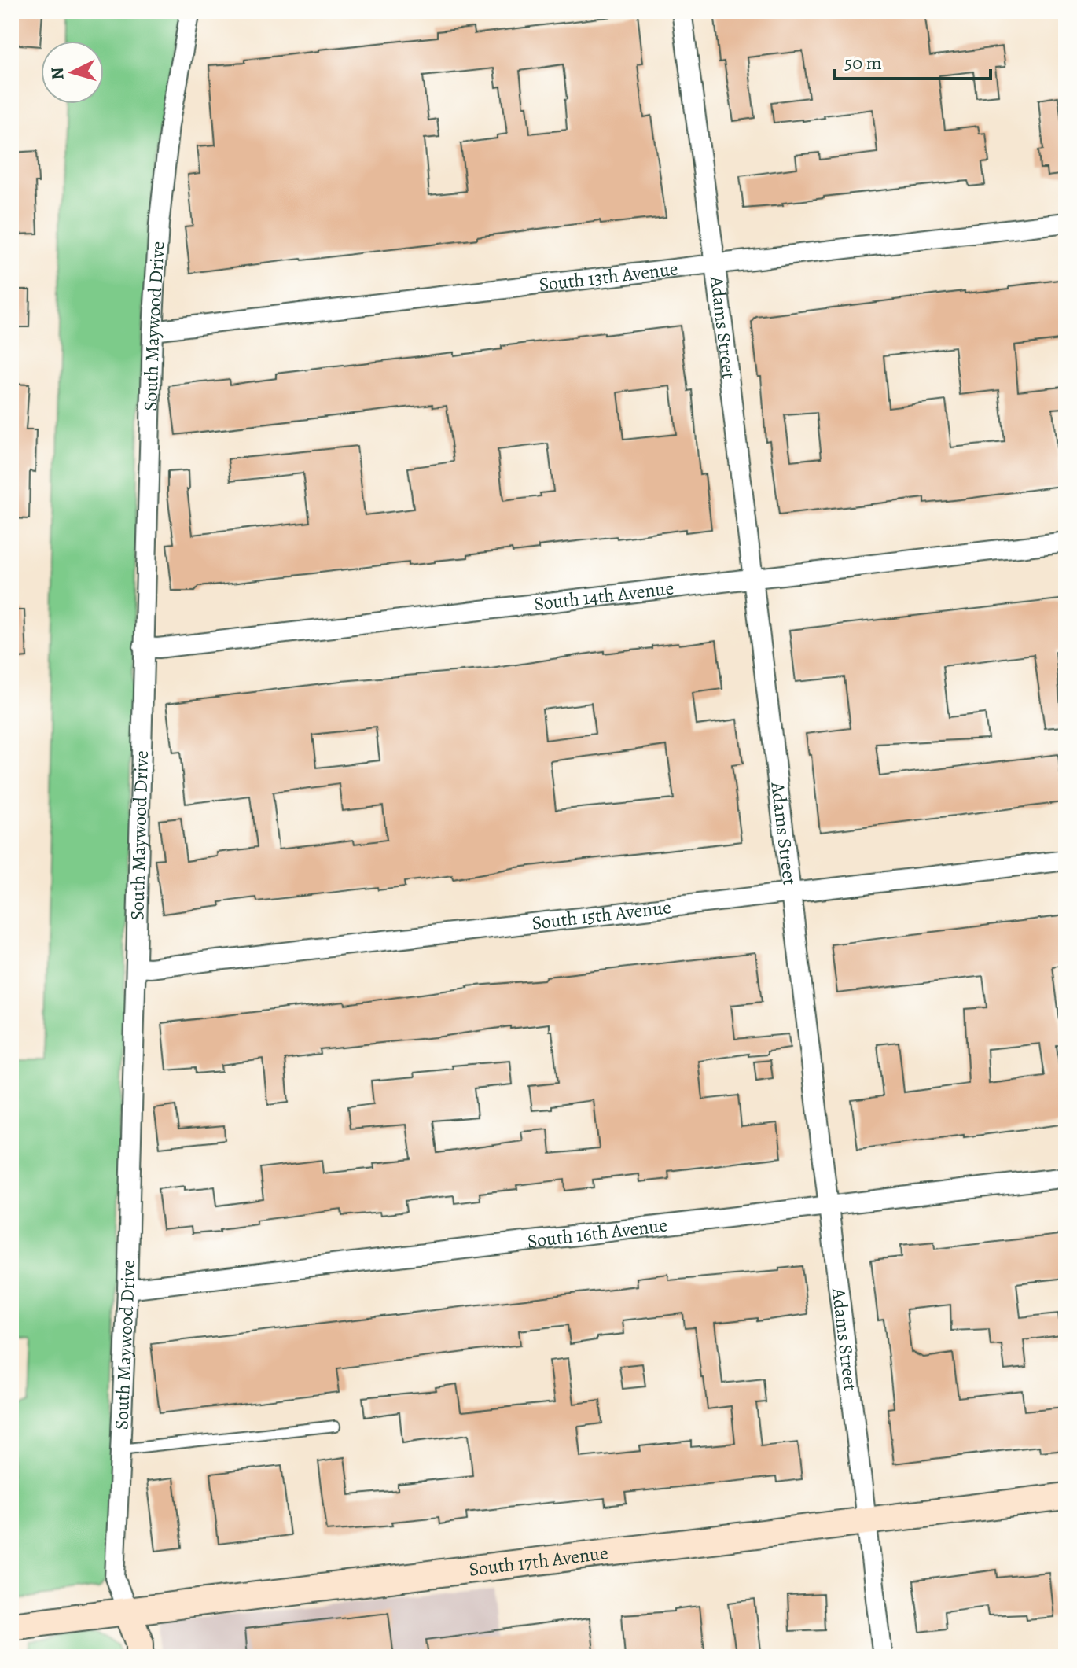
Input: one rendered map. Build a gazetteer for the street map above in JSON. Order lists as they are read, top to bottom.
{
  "streets": {
    "street": [
      "South 13th Avenue",
      "South Maywood Drive",
      "Adams Street",
      "South 14th Avenue",
      "South 15th Avenue",
      "South 16th Avenue",
      "South 17th Avenue"
    ]
  },
  "crossings": [
    ["South 13th Avenue", "South Maywood Drive"],
    ["South 13th Avenue", "Adams Street"],
    ["South Maywood Drive", "South 14th Avenue"],
    ["South Maywood Drive", "South 15th Avenue"],
    ["South Maywood Drive", "South 16th Avenue"],
    ["South Maywood Drive", "South 17th Avenue"],
    ["Adams Street", "South 14th Avenue"],
    ["Adams Street", "South 15th Avenue"],
    ["Adams Street", "South 16th Avenue"],
    ["Adams Street", "South 17th Avenue"]
  ],
  "scale_bar": "50 m",
  "north": "left"
}
